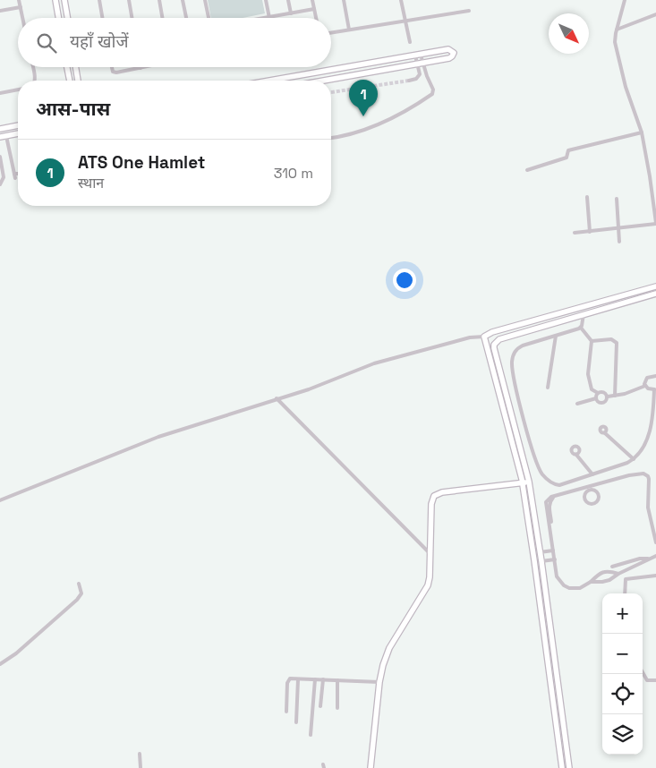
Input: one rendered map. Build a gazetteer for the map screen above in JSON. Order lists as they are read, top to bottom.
{
  "north": "bottom right",
  "page": {
    "search": "यहाँ खोजें",
    "pins": "1",
    "heading": "आस-पास",
    "list": [
      {
        "mark": "1",
        "name": "ATS One Hamlet",
        "note": "स्थान",
        "value": "310 m"
      }
    ],
    "map_buttons": ["+", "−"]
  }
}
